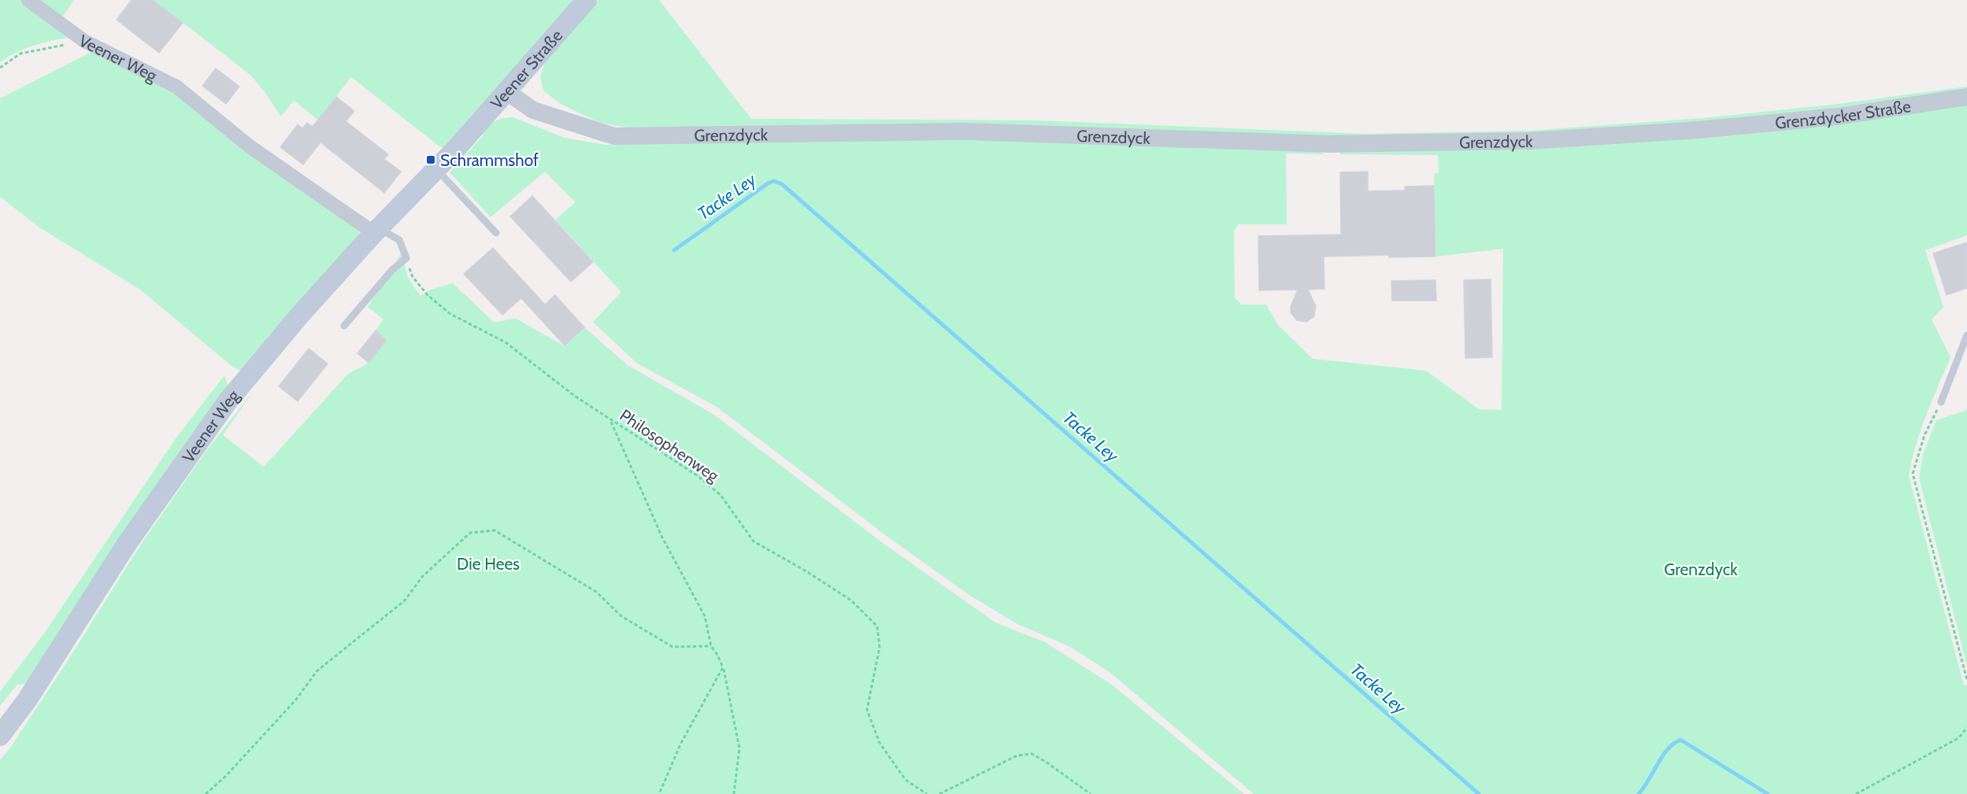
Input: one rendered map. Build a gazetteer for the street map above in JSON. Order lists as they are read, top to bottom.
{
  "streets": {
    "main road": ["Veener Weg", "Veener Straße"],
    "street": ["Grenzdycker Straße", "Grenzdyck"],
    "path": ["Philosophenweg"]
  },
  "crossings": [
    ["Veener Weg", "Veener Straße"],
    ["Veener Straße", "Grenzdyck"],
    ["Grenzdycker Straße", "Grenzdyck"]
  ],
  "water": ["Tacke Ley"],
  "parks": ["Die Hees", "Grenzdyck"],
  "places": {
    "transit": ["Schrammshof"]
  }
}
